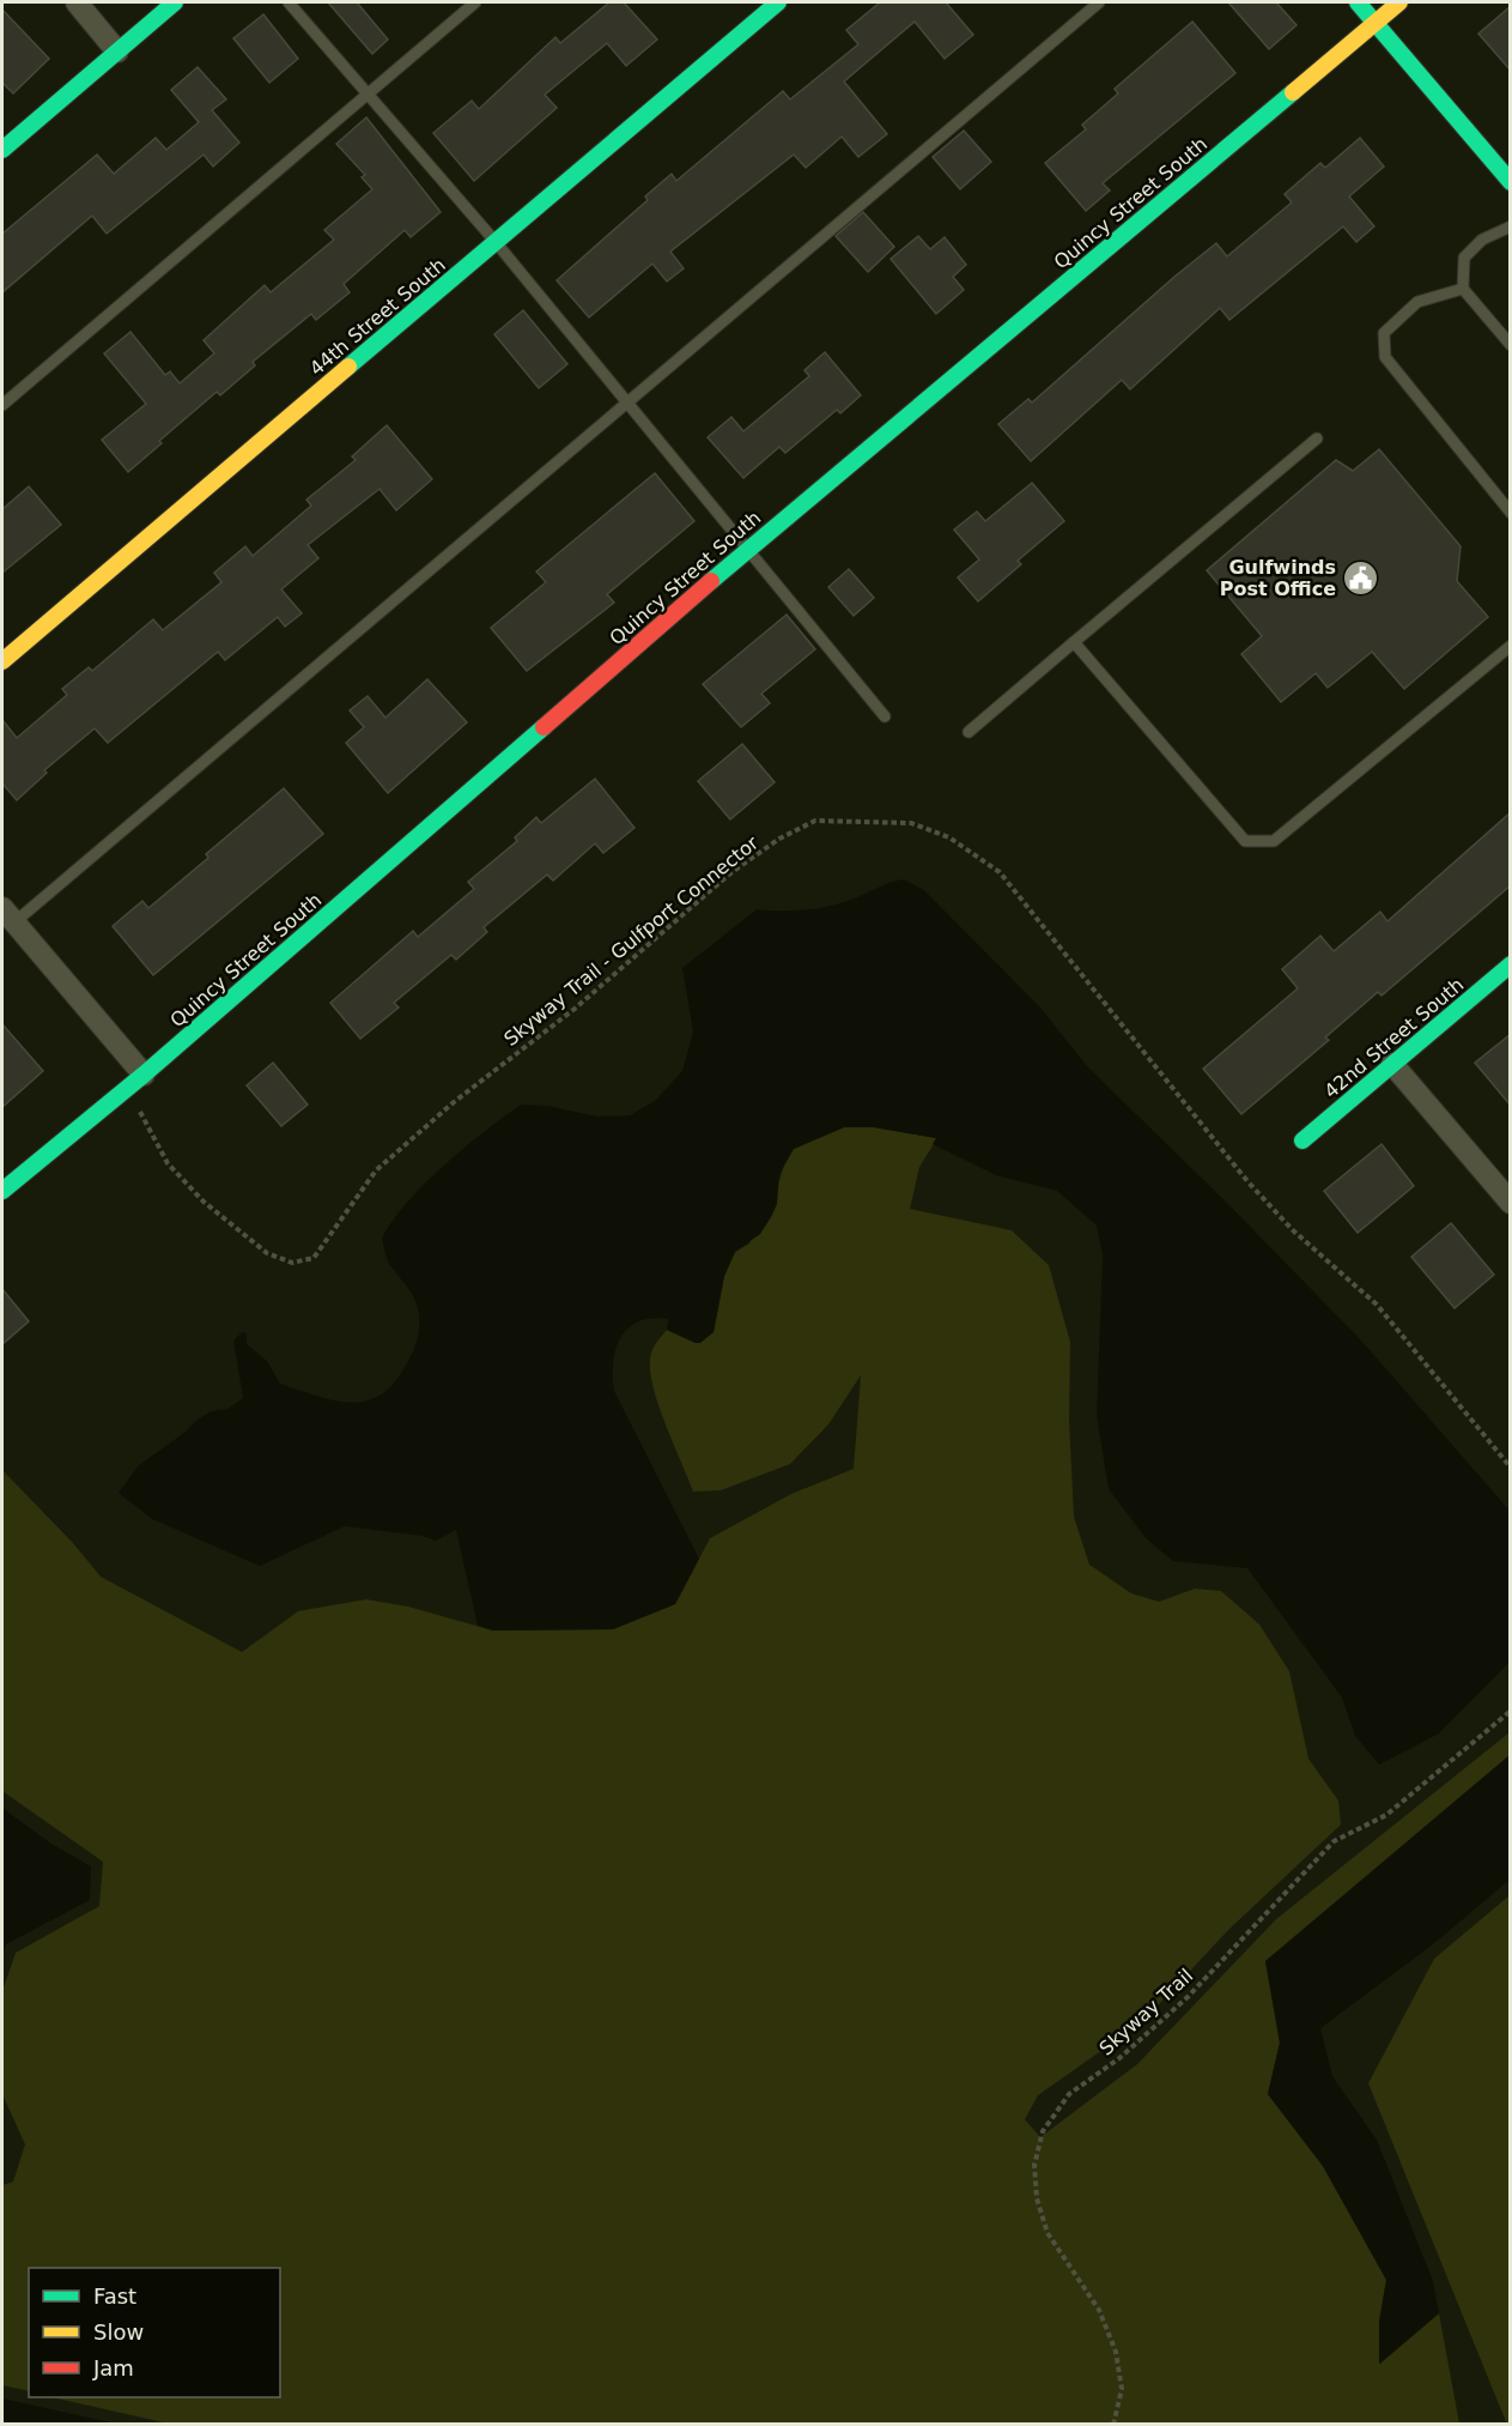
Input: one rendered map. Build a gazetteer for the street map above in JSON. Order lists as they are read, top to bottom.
{
  "streets": {
    "street": ["Quincy Street South", "44th Street South", "42nd Street South"],
    "path": ["Skyway Trail - Gulfport Connector", "Skyway Trail"]
  },
  "crossings": [
    ["Quincy Street South", "Skyway Trail - Gulfport Connector"]
  ],
  "places": {
    "public building": ["Gulfwinds Post Office"]
  },
  "legend": ["Fast", "Slow", "Jam"]
}
